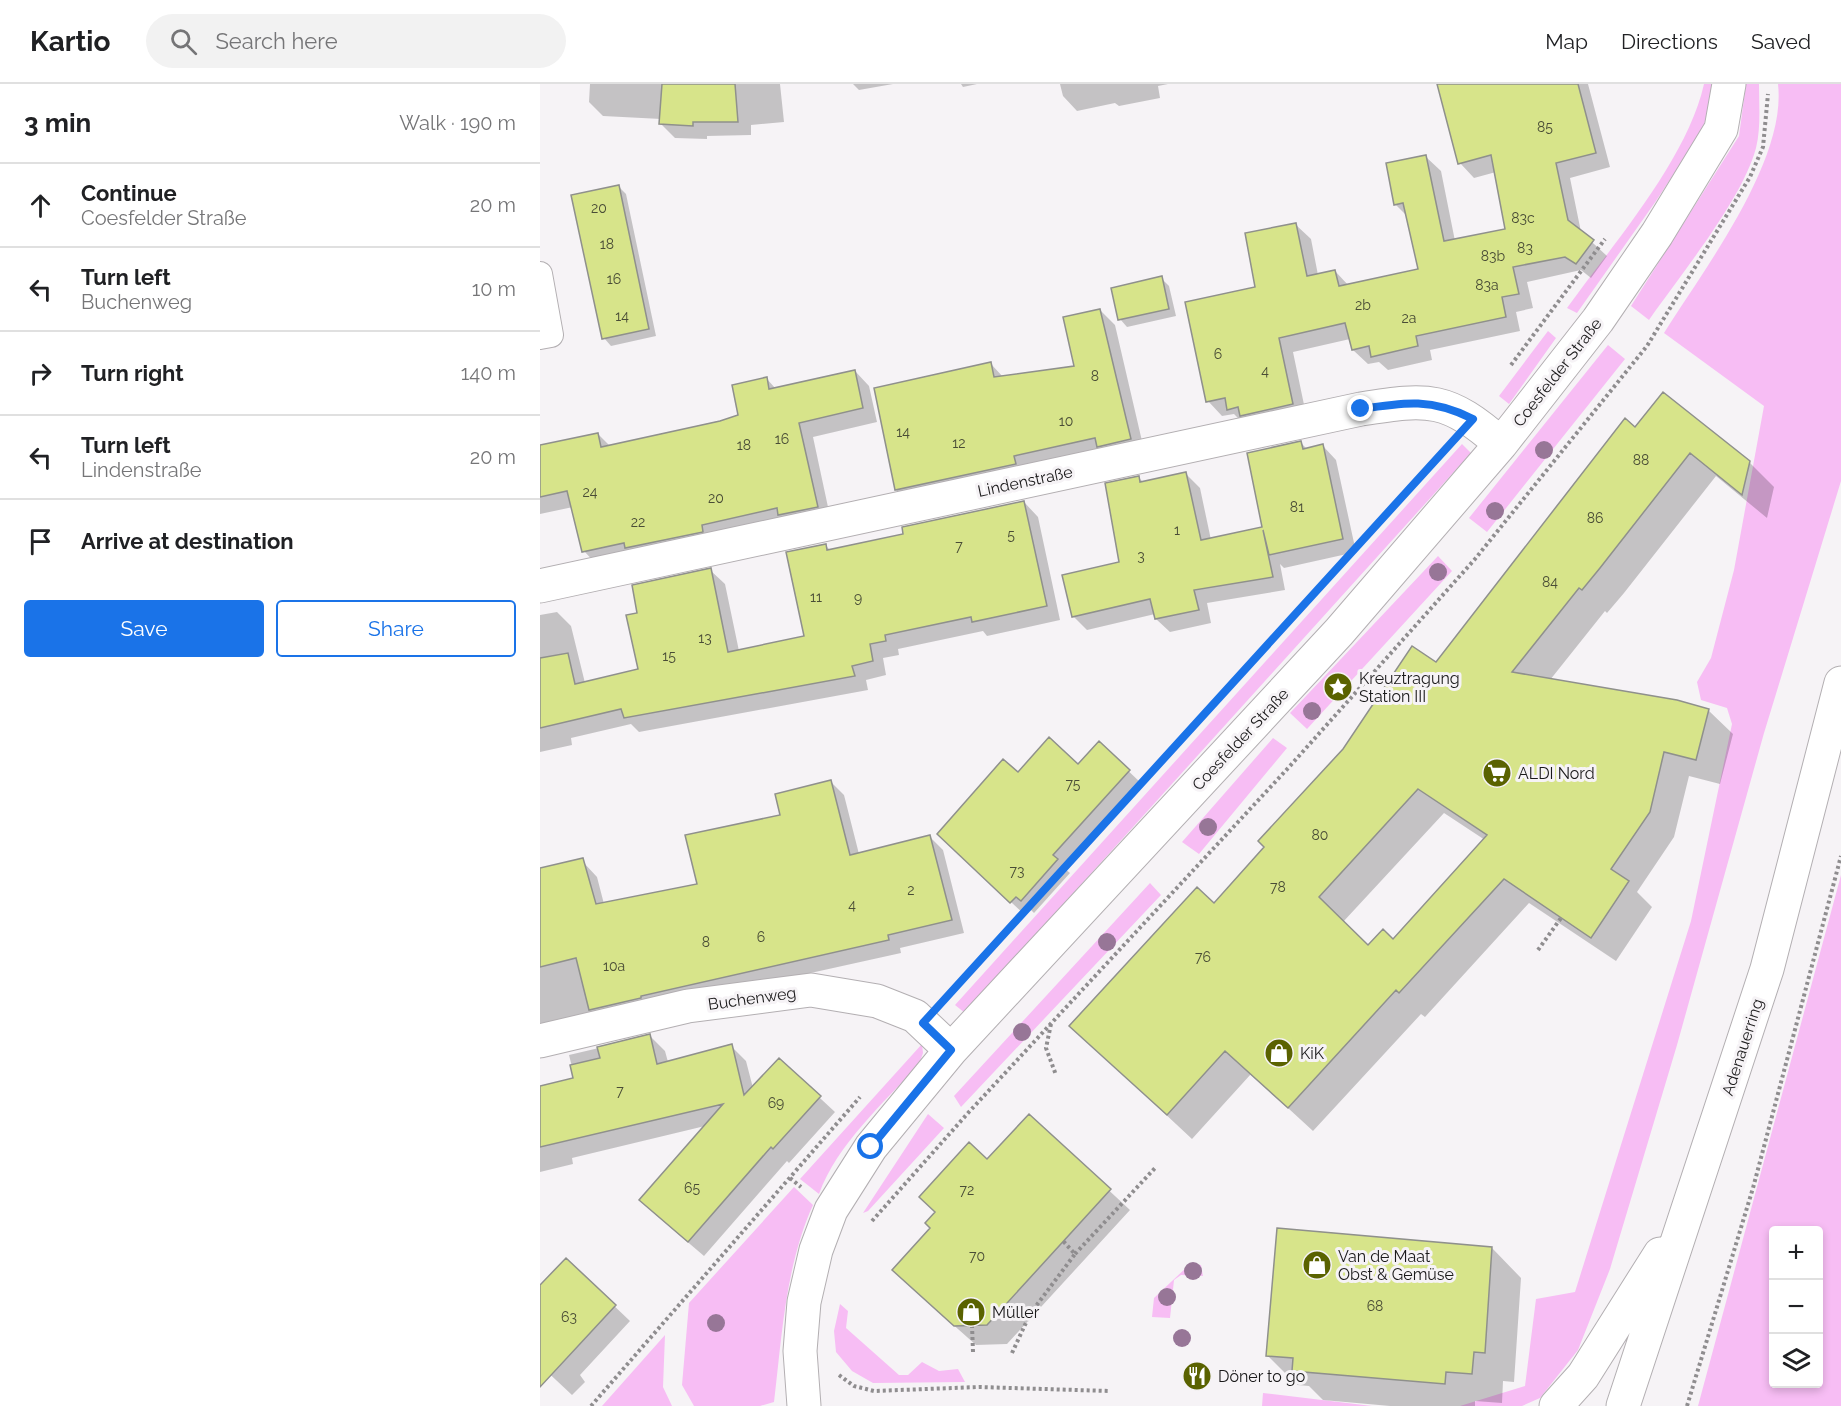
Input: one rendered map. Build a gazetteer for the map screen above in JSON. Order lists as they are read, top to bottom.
{
  "streets": {
    "street": [
      "Coesfelder Straße",
      "Lindenstraße",
      "Buchenweg",
      "Adenauerring"
    ]
  },
  "crossings": [
    ["Coesfelder Straße", "Lindenstraße"],
    ["Coesfelder Straße", "Buchenweg"]
  ],
  "places": {
    "place": ["Kreuztragung Station III"],
    "supermarket": ["ALDI Nord"],
    "shop": ["KiK", "Van de Maat Obst & Gemüse", "Müller"],
    "restaurant": ["Döner to go"]
  },
  "house_numbers": [
    "85",
    "20",
    "83c",
    "18",
    "83",
    "83b",
    "16",
    "83a",
    "2b",
    "14",
    "2a",
    "6",
    "4",
    "8",
    "10",
    "14",
    "16",
    "12",
    "18",
    "88",
    "24",
    "20",
    "81",
    "86",
    "22",
    "1",
    "5",
    "7",
    "3",
    "84",
    "11",
    "9",
    "13",
    "15",
    "75",
    "80",
    "73",
    "78",
    "2",
    "4",
    "6",
    "8",
    "76",
    "10a",
    "7",
    "69",
    "65",
    "72",
    "70",
    "68",
    "63"
  ],
  "page": {
    "header": "Kartio",
    "search": "Search here",
    "nav": ["Map", "Directions", "Saved"],
    "heading": ["3 min", "Walk · 190 m"],
    "list": [
      ["Continue", "Coesfelder Straße", "20 m"],
      ["Turn left", "Buchenweg", "10 m"],
      ["Turn right", "140 m"],
      ["Turn left", "Lindenstraße", "20 m"],
      "Arrive at destination"
    ],
    "buttons": ["Save", "Share"],
    "map_buttons": ["+", "−"]
  }
}
